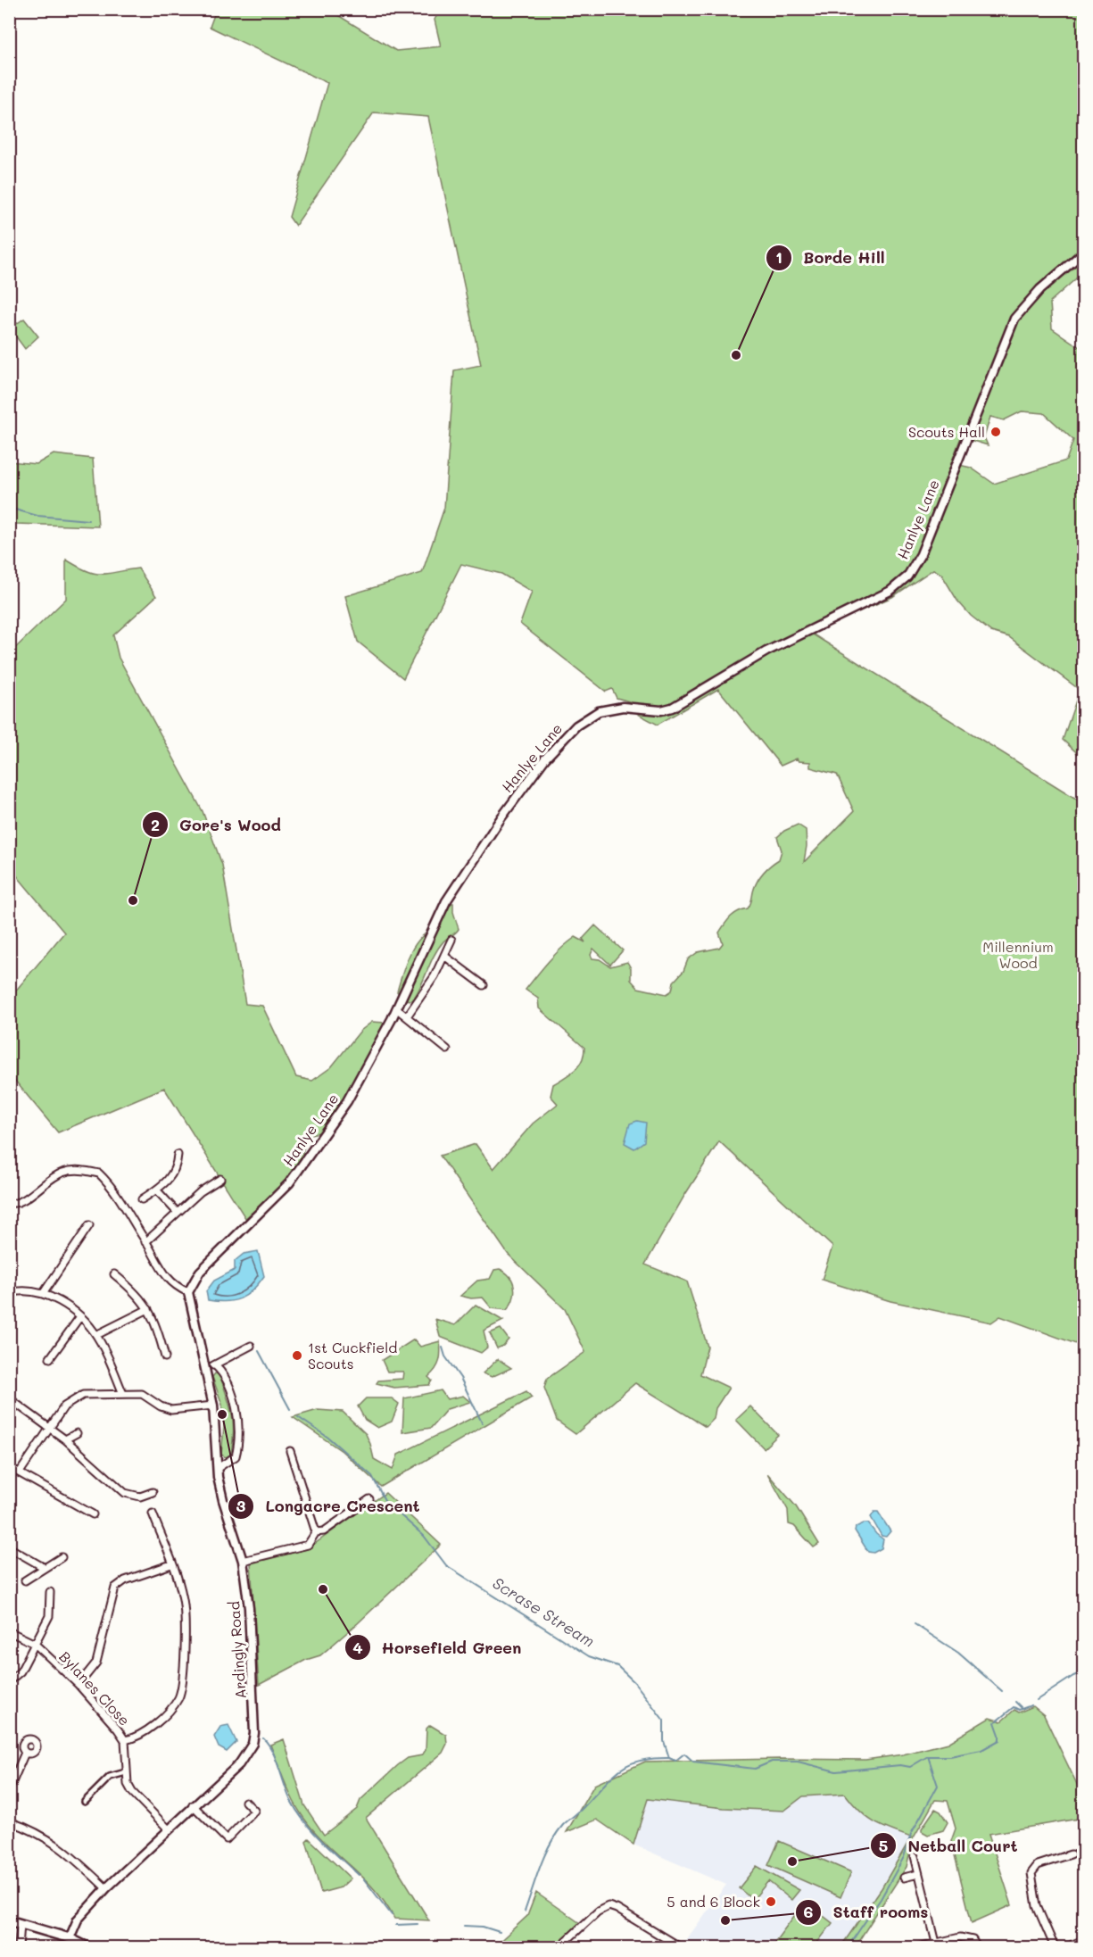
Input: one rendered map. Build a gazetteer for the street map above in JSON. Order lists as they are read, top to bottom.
{
  "streets": {
    "street": ["Hanlye Lane", "Ardingly Road", "Bylanes Close"]
  },
  "crossings": [
    ["Hanlye Lane", "Ardingly Road"],
    ["Ardingly Road", "Bylanes Close"]
  ],
  "water": ["Scrase Stream"],
  "parks": ["Millennium Wood"],
  "places": [
    "Borde Hill",
    "Scouts Hall",
    "Gore's Wood",
    "1st Cuckfield Scouts",
    "Longacre Crescent",
    "Horsefield Green",
    "Netball Court",
    "5 and 6 Block",
    "Staff rooms"
  ]
}
